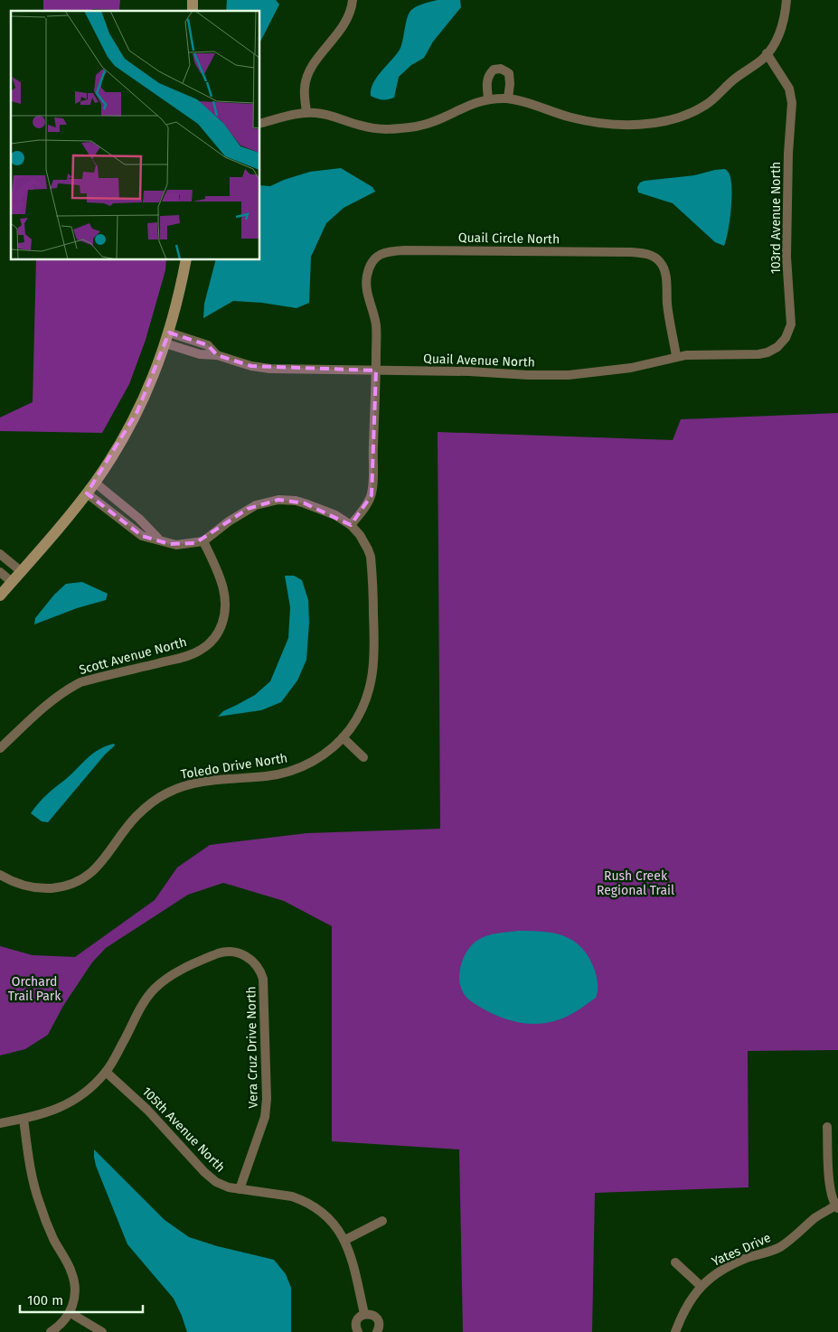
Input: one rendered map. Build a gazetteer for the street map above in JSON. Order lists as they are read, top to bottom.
{
  "streets": {
    "street": [
      "103rd Avenue North",
      "Quail Circle North",
      "Quail Avenue North",
      "Scott Avenue North",
      "Toledo Drive North",
      "Vera Cruz Drive North",
      "105th Avenue North",
      "Yates Drive"
    ]
  },
  "crossings": [
    ["103rd Avenue North", "Quail Avenue North"],
    ["Quail Circle North", "Quail Avenue North"],
    ["Vera Cruz Drive North", "105th Avenue North"]
  ],
  "parks": ["Rush Creek Regional Trail", "Orchard Trail Park"],
  "scale_bar": "100 m"
}
